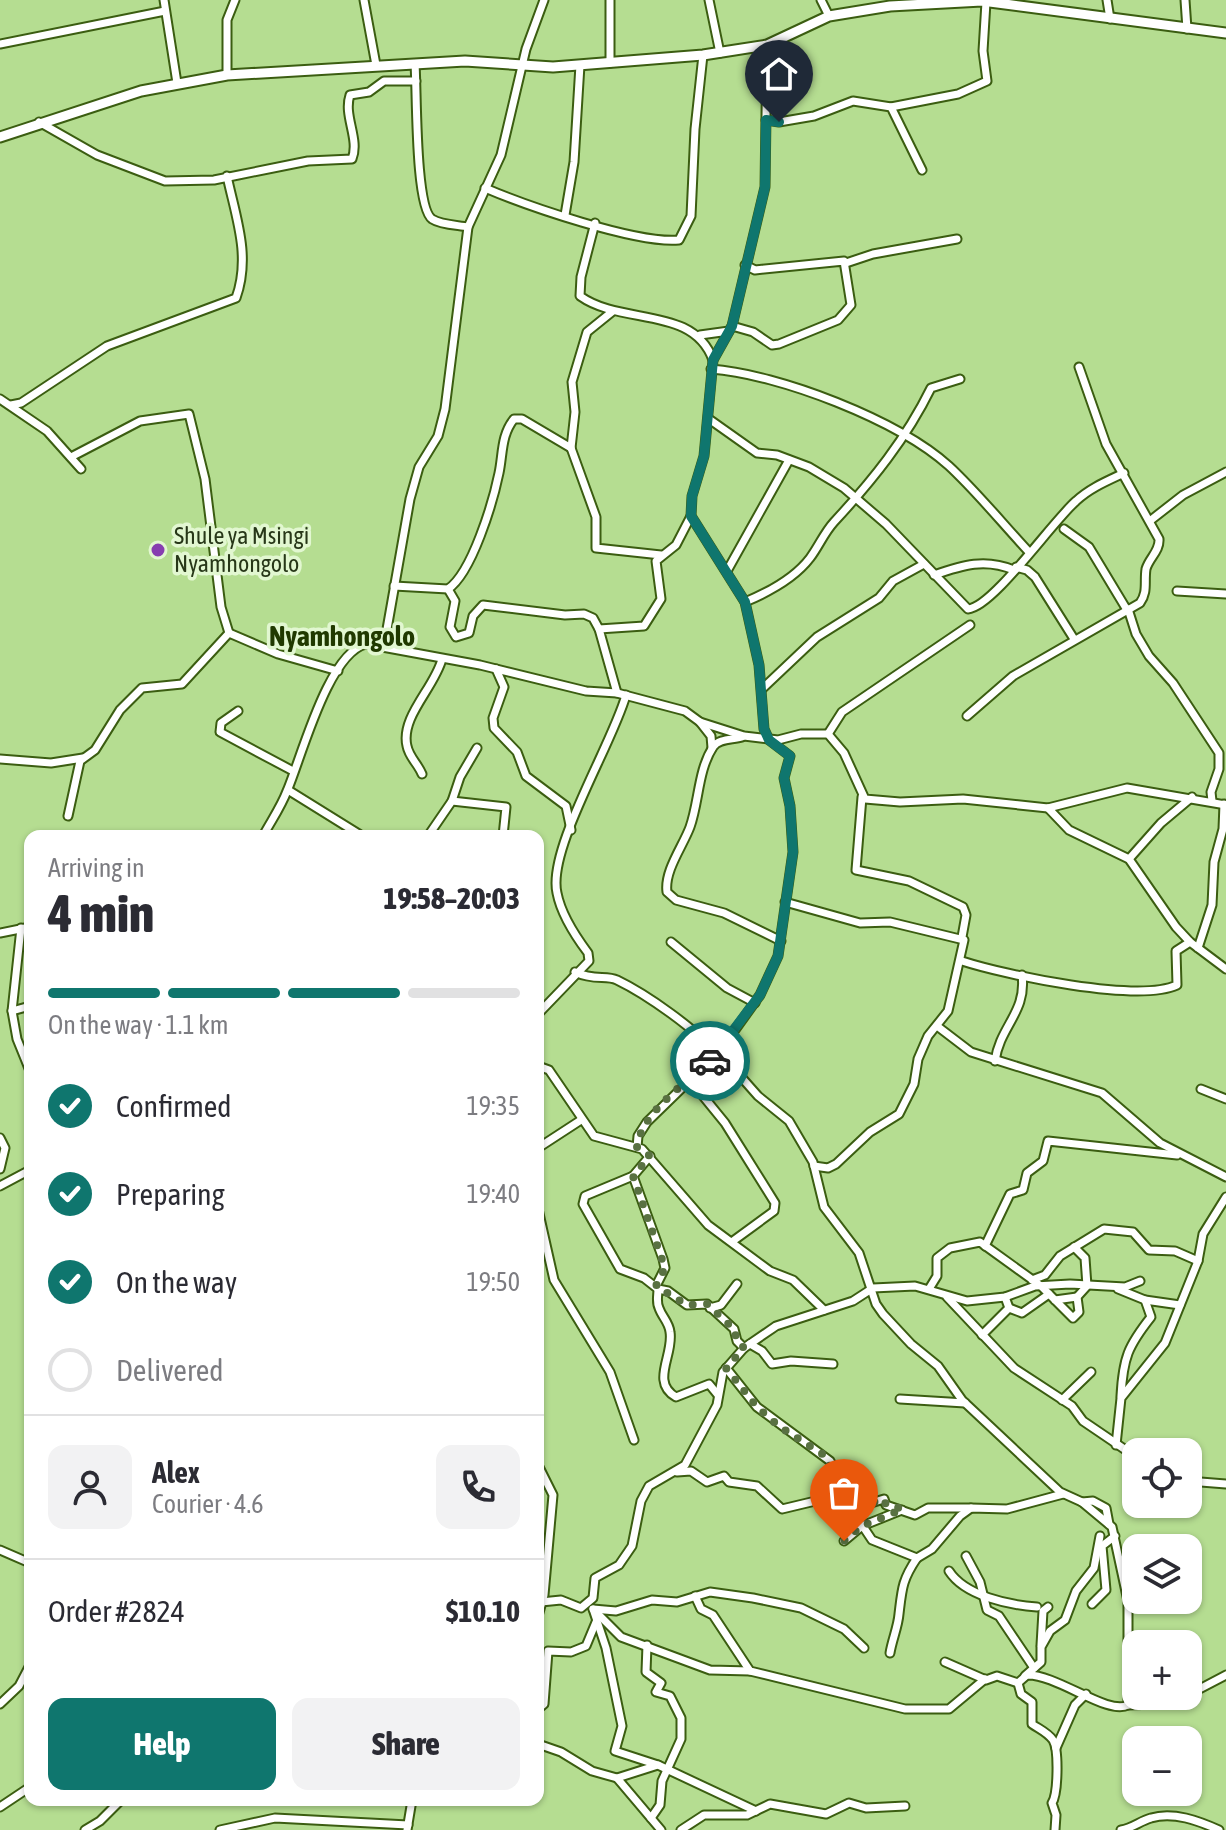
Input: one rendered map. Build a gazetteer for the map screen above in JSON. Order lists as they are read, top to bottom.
{
  "districts": ["Nyamhongolo"],
  "places": ["Shule ya Msingi Nyamhongolo"],
  "page": {
    "heading": ["4 min", "Arriving in", "19:58–20:03"],
    "panel": [
      "Alex",
      "Courier · 4.6",
      "Order #2824",
      "$10.10"
    ],
    "bar": "On the way · 1.1 km",
    "list": [
      ["Confirmed", "19:35"],
      ["Preparing", "19:40"],
      ["On the way", "19:50"],
      "Delivered"
    ],
    "map_buttons": ["+", "−"],
    "buttons": ["Help", "Share"]
  }
}
